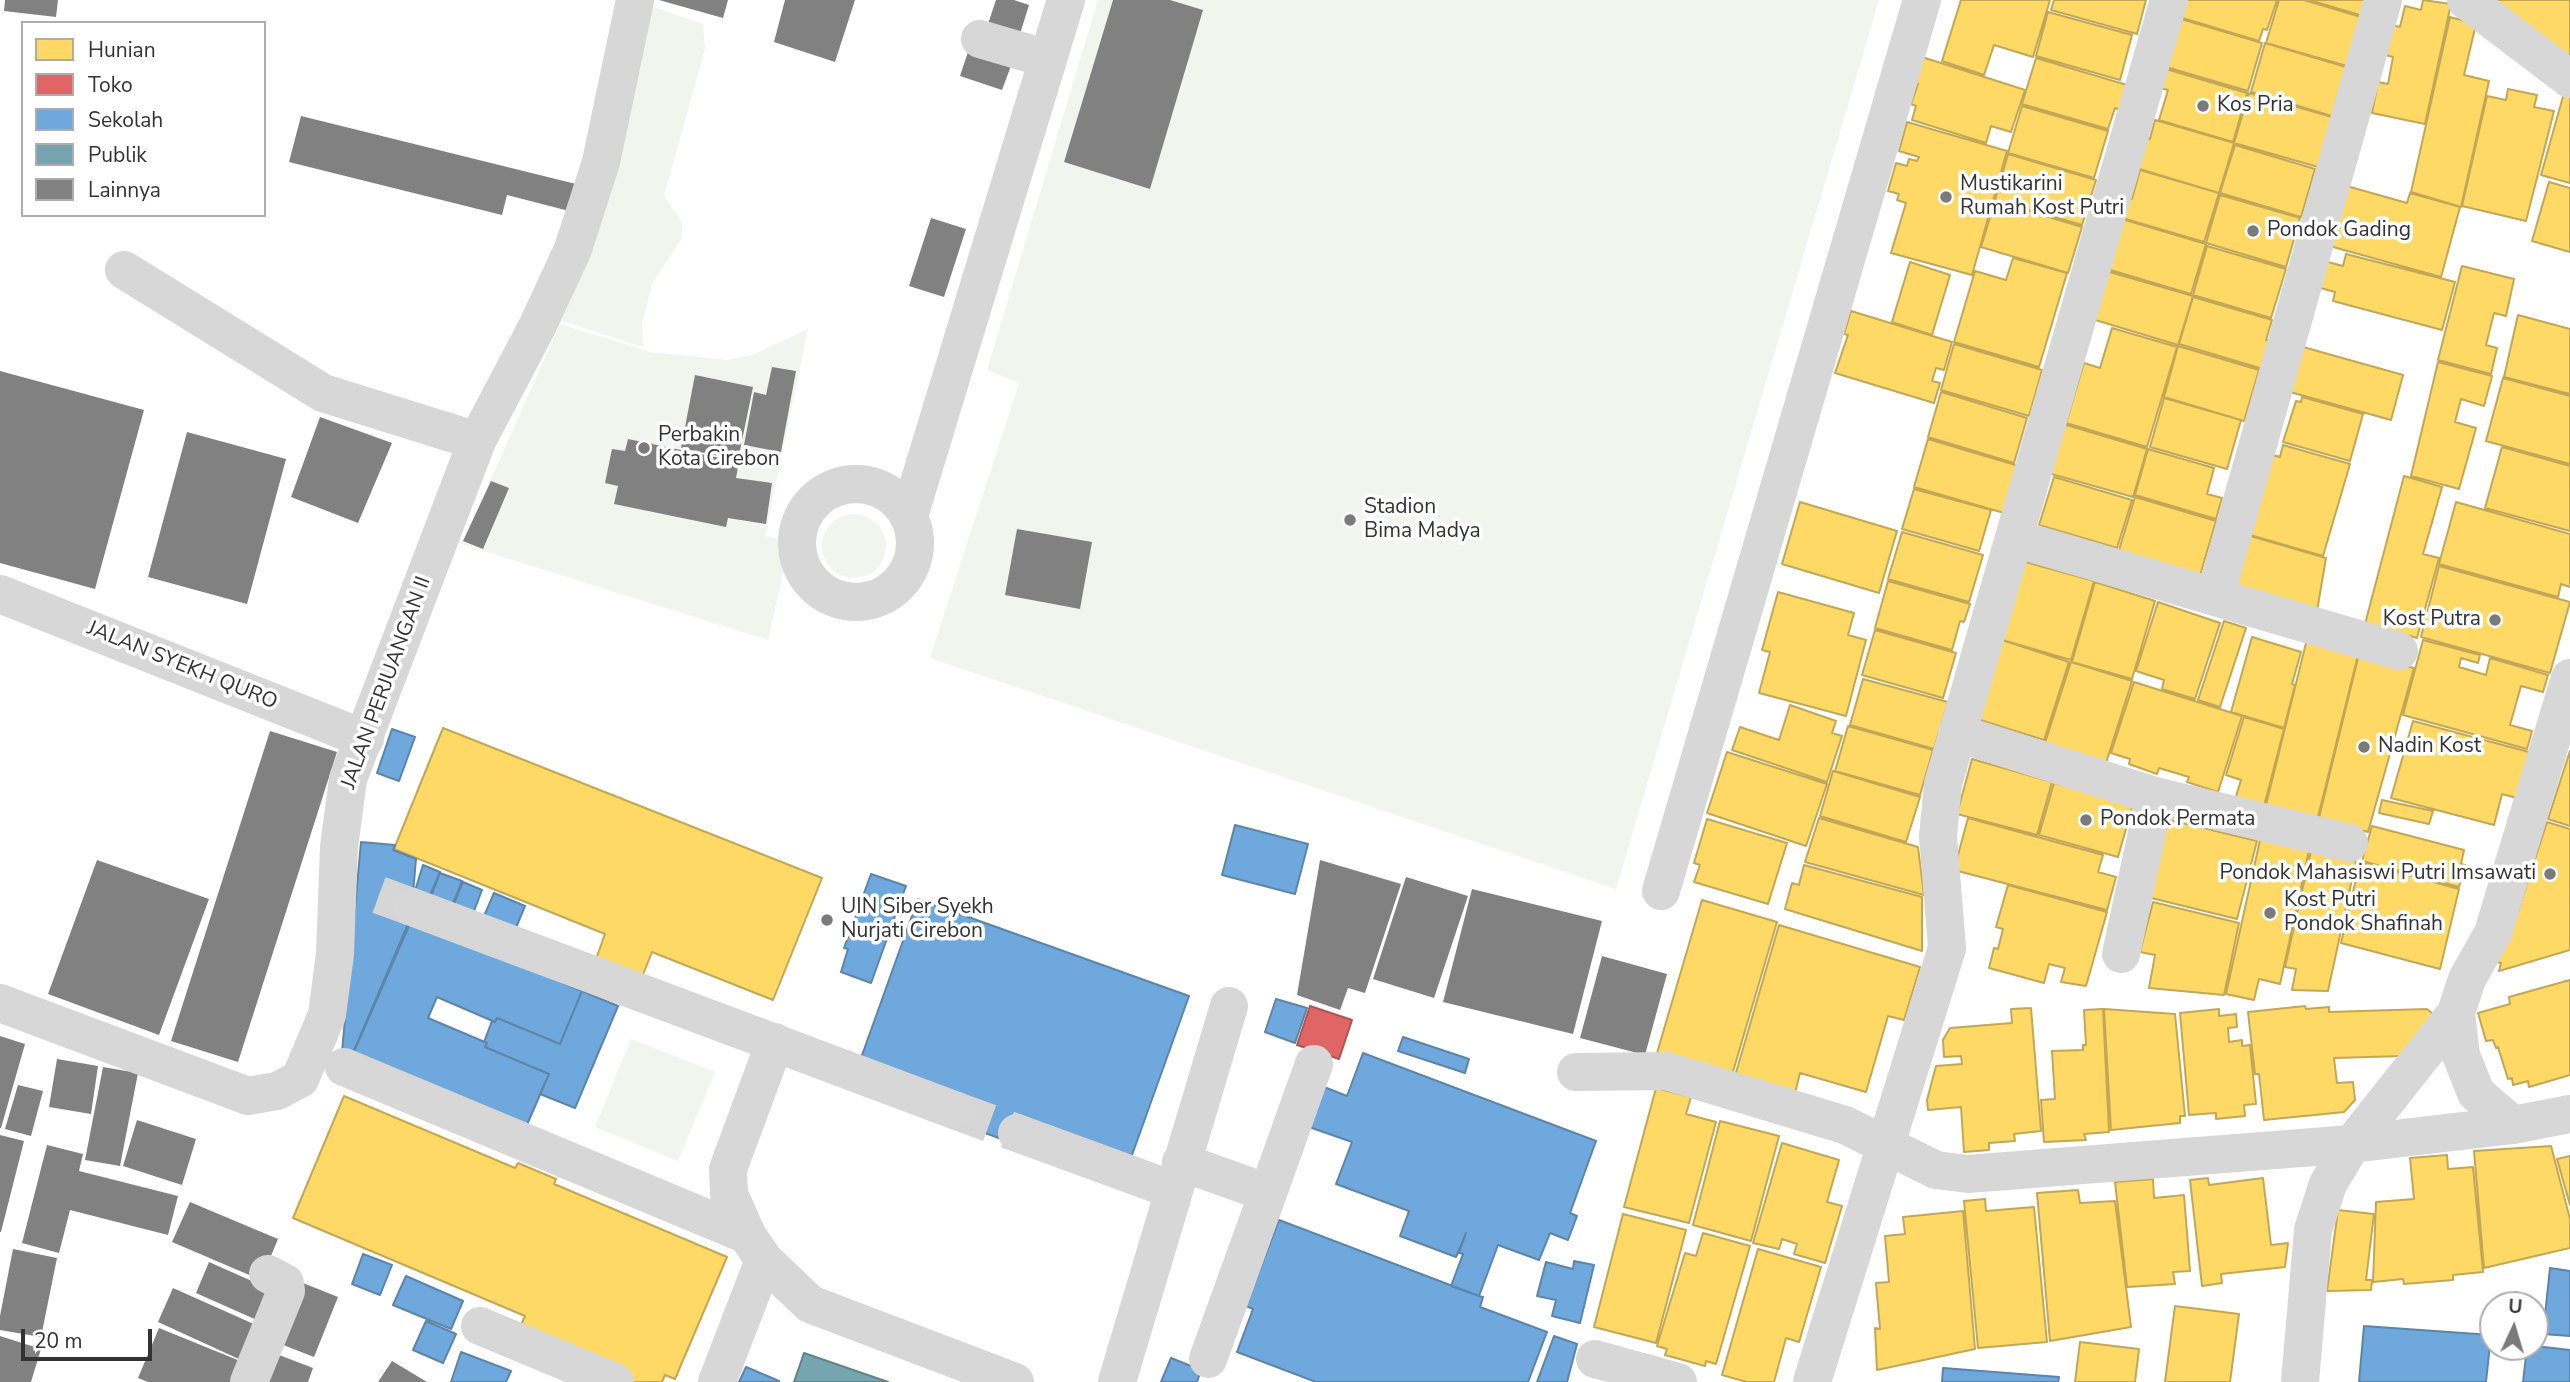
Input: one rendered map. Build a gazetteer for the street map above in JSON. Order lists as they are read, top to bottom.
{
  "streets": {
    "street": ["JALAN SYEKH QURO", "JALAN PERJUANGAN II"]
  },
  "crossings": [
    ["JALAN SYEKH QURO", "JALAN PERJUANGAN II"]
  ],
  "places": [
    "Kos Pria",
    "Mustikarini Rumah Kost Putri",
    "Pondok Gading",
    "Perbakin Kota Cirebon",
    "Stadion Bima Madya",
    "Kost Putra",
    "Nadin Kost",
    "Pondok Permata",
    "Pondok Mahasiswi Putri Imsawati",
    "Kost Putri Pondok Shafinah",
    "UIN Siber Syekh Nurjati Cirebon"
  ],
  "legend": [
    "Hunian",
    "Toko",
    "Sekolah",
    "Publik",
    "Lainnya"
  ],
  "scale_bar": "20 m",
  "north": "top"
}
